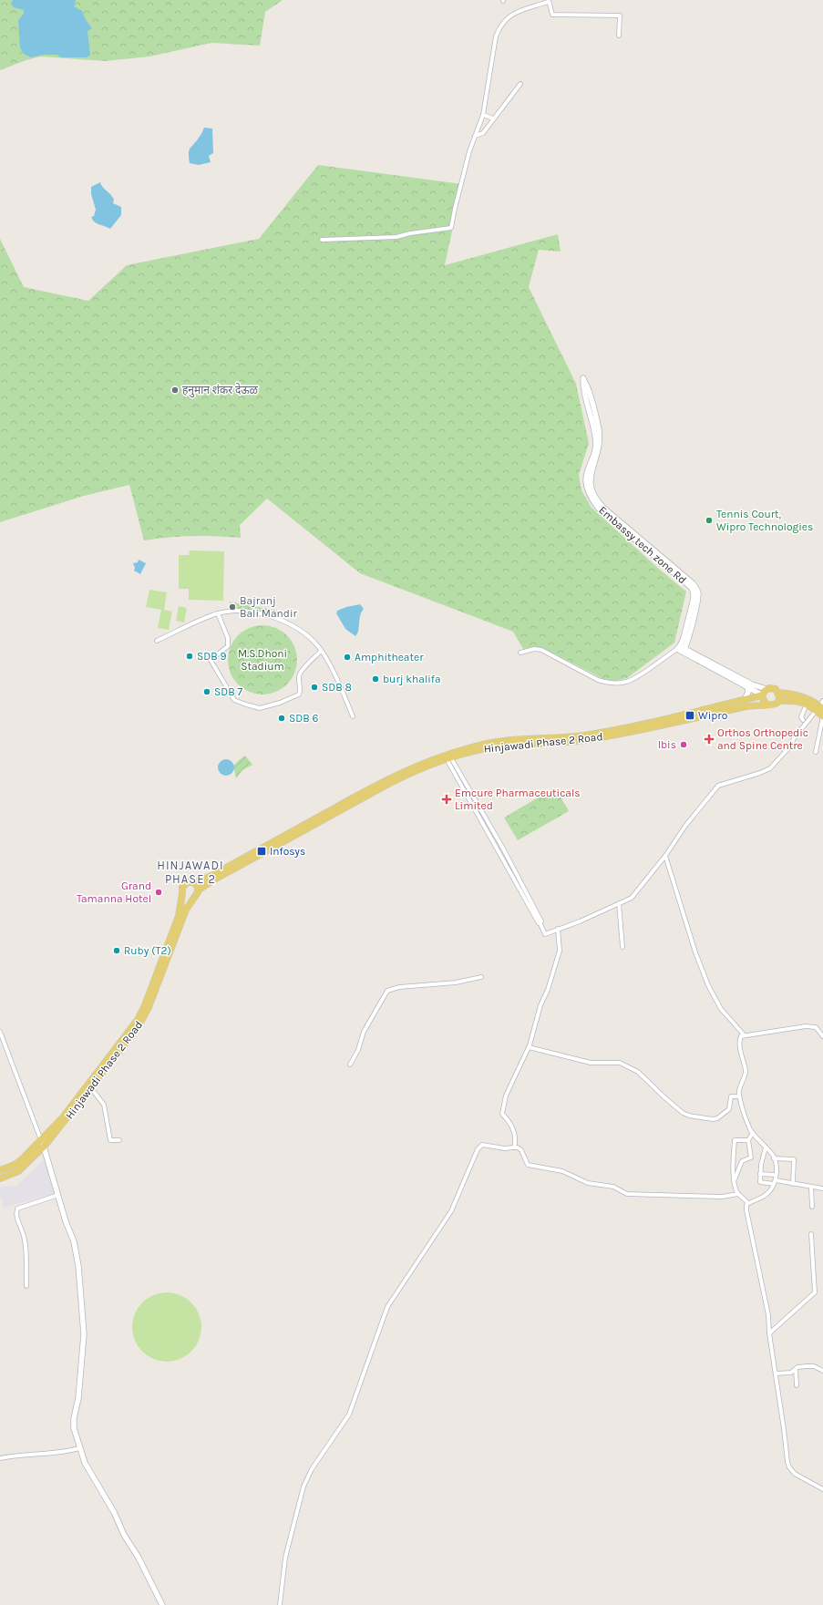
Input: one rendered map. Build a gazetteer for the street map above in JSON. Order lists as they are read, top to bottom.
{
  "streets": {
    "main road": ["Hinjawadi Phase 2 Road"],
    "street": ["Embassy tech zone Rd"]
  },
  "districts": ["HINJAWADI PHASE 2"],
  "parks": ["M.S.Dhoni Stadium"],
  "places": {
    "other": [
      "हनुमान शंकर देऊळ",
      "Tennis Court, Wipro Technologies",
      "Bajranj Bali Mandir",
      "SDB 9",
      "Amphitheater",
      "burj khalifa",
      "SDB 8",
      "SDB 7",
      "SDB 6",
      "Ibis",
      "Grand Tamanna Hotel",
      "Ruby (T2)"
    ],
    "transit": ["Wipro", "Infosys"],
    "health": ["Orthos Orthopedic and Spine Centre", "Emcure Pharmaceuticals Limited"]
  }
}
